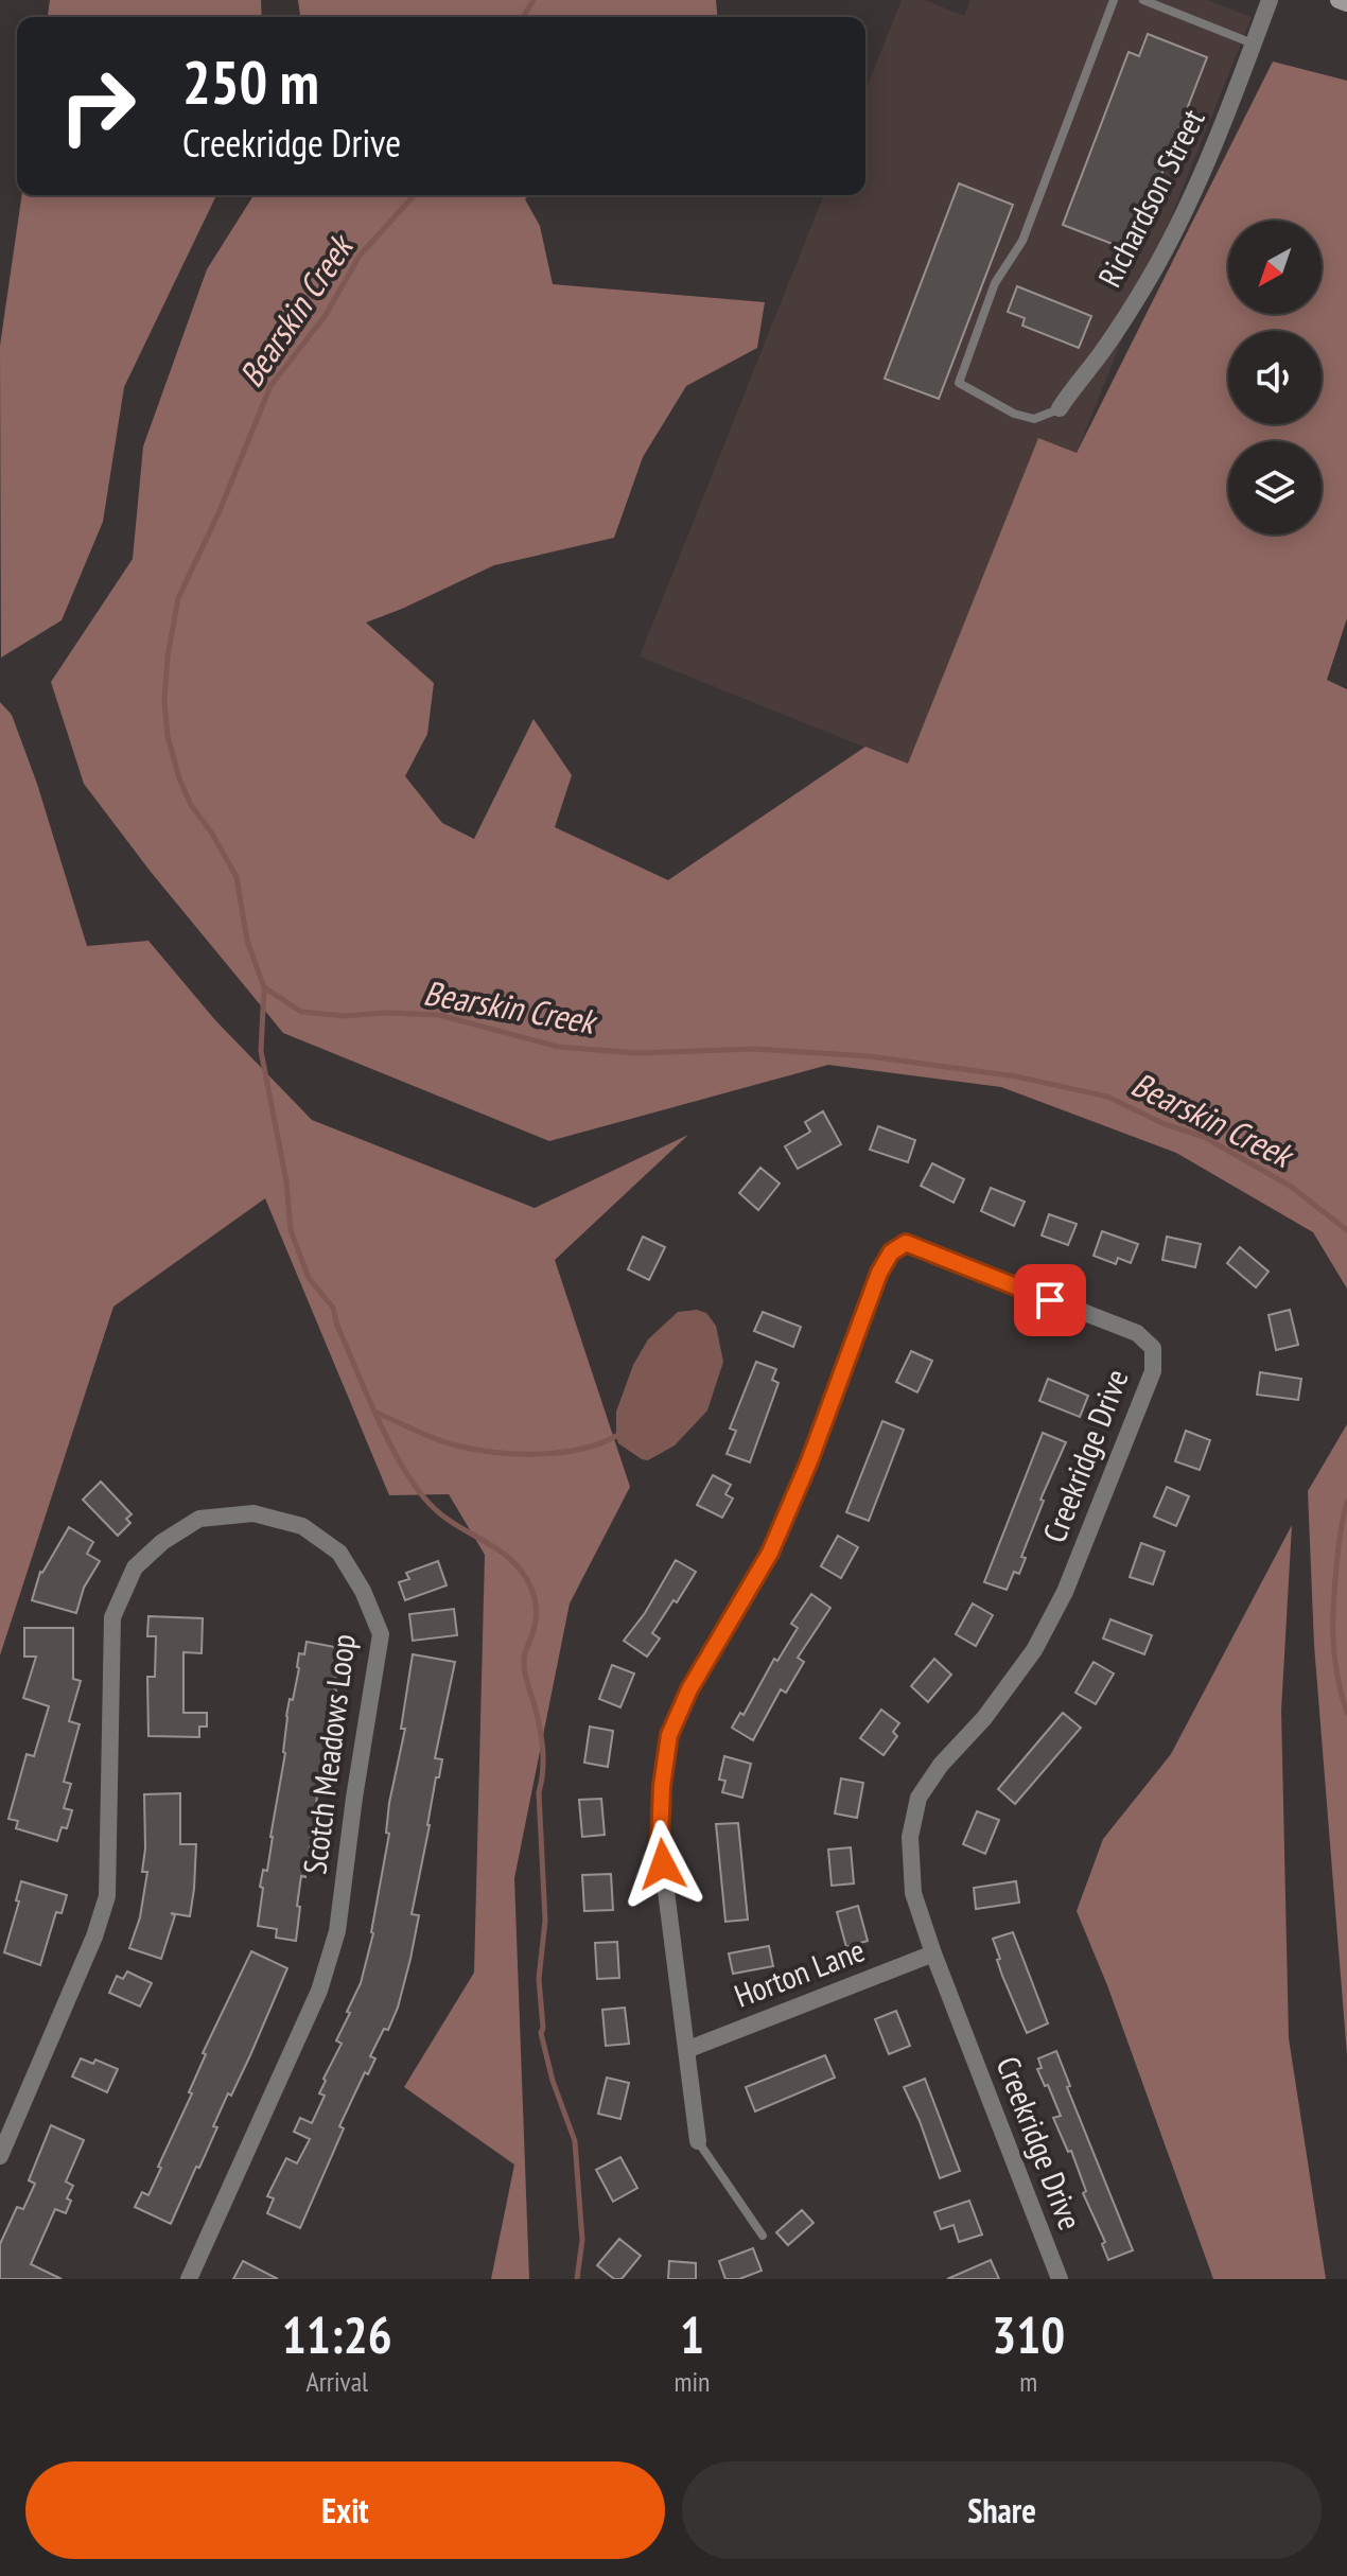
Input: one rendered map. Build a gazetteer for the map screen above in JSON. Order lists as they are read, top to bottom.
{
  "streets": {
    "street": [
      "Richardson Street",
      "Creekridge Drive",
      "Scotch Meadows Loop",
      "Horton Lane"
    ]
  },
  "crossings": [
    ["Creekridge Drive", "Horton Lane"]
  ],
  "water": ["Bearskin Creek"],
  "north": "bottom left",
  "page": {
    "turn": ["250 m", "Creekridge Drive"],
    "eta": [
      "11:26",
      "Arrival",
      "1",
      "min",
      "310",
      "m"
    ],
    "buttons": ["Exit", "Share"]
  }
}
